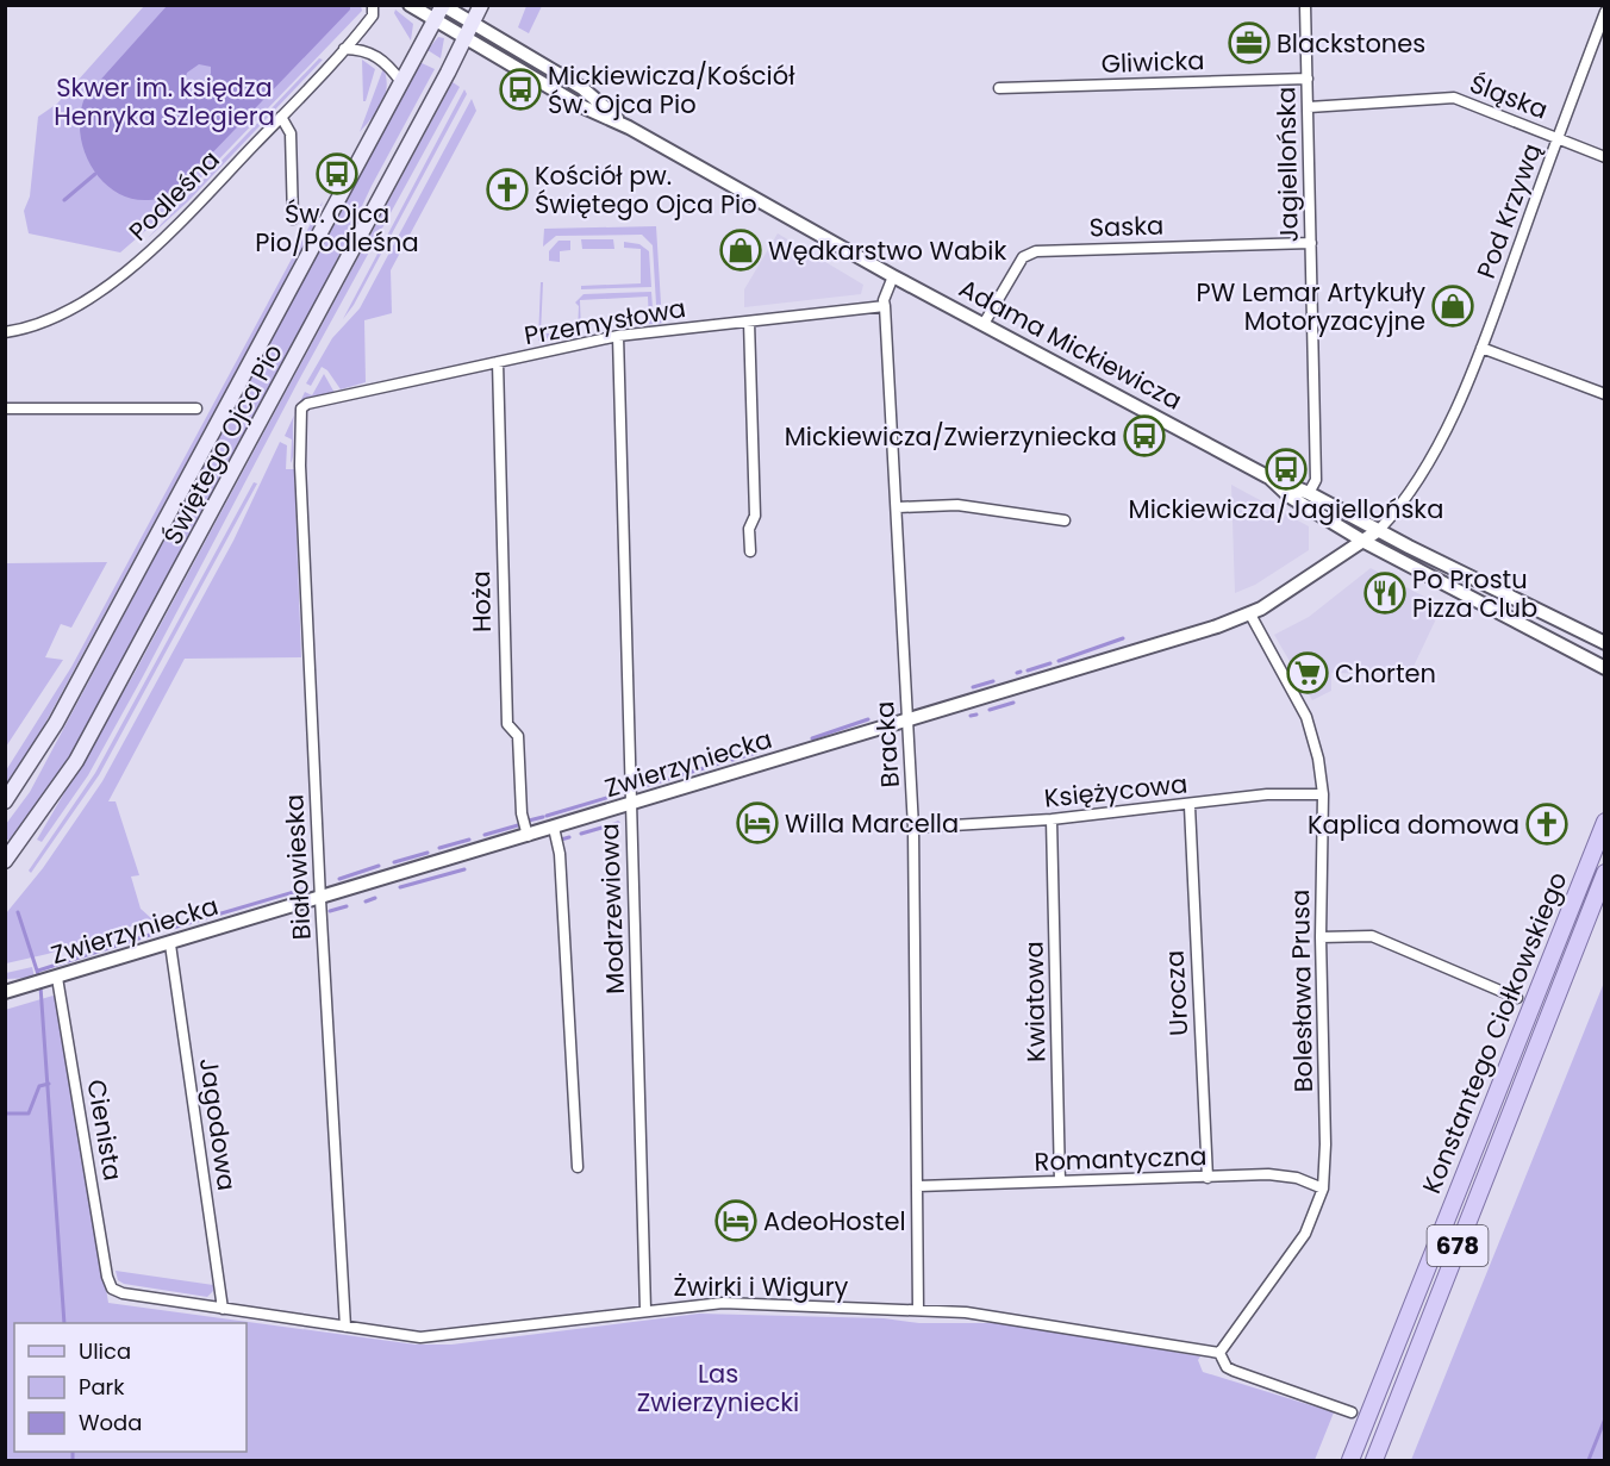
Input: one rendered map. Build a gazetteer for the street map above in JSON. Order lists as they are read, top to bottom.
{
  "streets": {
    "main road": ["Świętego Ojca Pio", "Konstantego Ciołkowskiego", "678"],
    "street": [
      "Gliwicka",
      "Śląska",
      "Jagiellońska",
      "Podleśna",
      "Pod Krzywą",
      "Saska",
      "Przemysłowa",
      "Adama Mickiewicza",
      "Hoża",
      "Bracka",
      "Zwierzyniecka",
      "Księżycowa",
      "Białowieska",
      "Modrzewiowa",
      "Bolesława Prusa",
      "Urocza",
      "Kwiatowa",
      "Jagodowa",
      "Cienista",
      "Romantyczna",
      "Żwirki i Wigury"
    ]
  },
  "crossings": [
    ["Gliwicka", "Jagiellońska"],
    ["Śląska", "Jagiellońska"],
    ["Śląska", "Pod Krzywą"],
    ["Jagiellońska", "Saska"],
    ["Jagiellońska", "Adama Mickiewicza"],
    ["Pod Krzywą", "Adama Mickiewicza"],
    ["Pod Krzywą", "Zwierzyniecka"],
    ["Saska", "Adama Mickiewicza"],
    ["Przemysłowa", "Hoża"],
    ["Przemysłowa", "Bracka"],
    ["Przemysłowa", "Białowieska"],
    ["Przemysłowa", "Modrzewiowa"],
    ["Adama Mickiewicza", "Świętego Ojca Pio"],
    ["Adama Mickiewicza", "Zwierzyniecka"],
    ["Hoża", "Zwierzyniecka"],
    ["Bracka", "Zwierzyniecka"],
    ["Bracka", "Księżycowa"],
    ["Bracka", "Romantyczna"],
    ["Bracka", "Żwirki i Wigury"],
    ["Zwierzyniecka", "Białowieska"],
    ["Zwierzyniecka", "Modrzewiowa"],
    ["Zwierzyniecka", "Bolesława Prusa"],
    ["Zwierzyniecka", "Jagodowa"],
    ["Zwierzyniecka", "Cienista"],
    ["Księżycowa", "Bolesława Prusa"],
    ["Księżycowa", "Urocza"],
    ["Księżycowa", "Kwiatowa"],
    ["Białowieska", "Żwirki i Wigury"],
    ["Modrzewiowa", "Żwirki i Wigury"],
    ["Bolesława Prusa", "Romantyczna"],
    ["Bolesława Prusa", "Żwirki i Wigury"],
    ["Urocza", "Romantyczna"],
    ["Kwiatowa", "Romantyczna"],
    ["Jagodowa", "Żwirki i Wigury"],
    ["Cienista", "Żwirki i Wigury"]
  ],
  "parks": ["Skwer im. księdza Henryka Szlegiera", "Las Zwierzyniecki"],
  "places": {
    "office": ["Blackstones"],
    "bus stop": [
      "Mickiewicza/Kościół Św. Ojca Pio",
      "Św. Ojca Pio/Podleśna",
      "Mickiewicza/Zwierzyniecka",
      "Mickiewicza/Jagiellońska"
    ],
    "church": ["Kościół pw. Świętego Ojca Pio", "Kaplica domowa"],
    "shop": ["Wędkarstwo Wabik", "PW Lemar Artykuły Motoryzacyjne"],
    "restaurant": ["Po Prostu Pizza Club"],
    "supermarket": ["Chorten"],
    "hotel": ["Willa Marcella", "AdeoHostel"]
  },
  "legend": ["Ulica", "Park", "Woda"]
}
